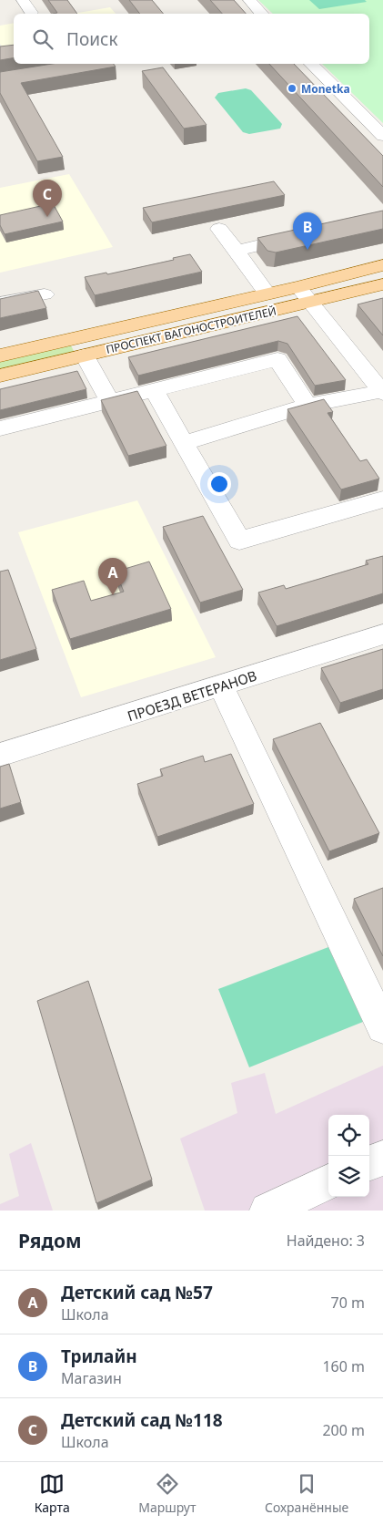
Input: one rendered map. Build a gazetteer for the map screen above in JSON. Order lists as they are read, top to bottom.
{
  "streets": {
    "main road": ["ПРОСПЕКТ ВАГОНОСТРОИТЕЛЕЙ"],
    "street": ["ПРОЕЗД ВЕТЕРАНОВ"]
  },
  "places": ["Monetka"],
  "page": {
    "search": "Поиск",
    "pins": ["C", "B", "A"],
    "heading": ["Рядом", "Найдено: 3"],
    "list": [
      {
        "mark": "A",
        "name": "Детский сад №57",
        "note": "Школа",
        "value": "70 m"
      },
      {
        "mark": "B",
        "name": "Трилайн",
        "note": "Магазин",
        "value": "160 m"
      },
      {
        "mark": "C",
        "name": "Детский сад №118",
        "note": "Школа",
        "value": "200 m"
      }
    ],
    "nav": ["Карта", "Маршрут", "Сохранённые"]
  }
}
